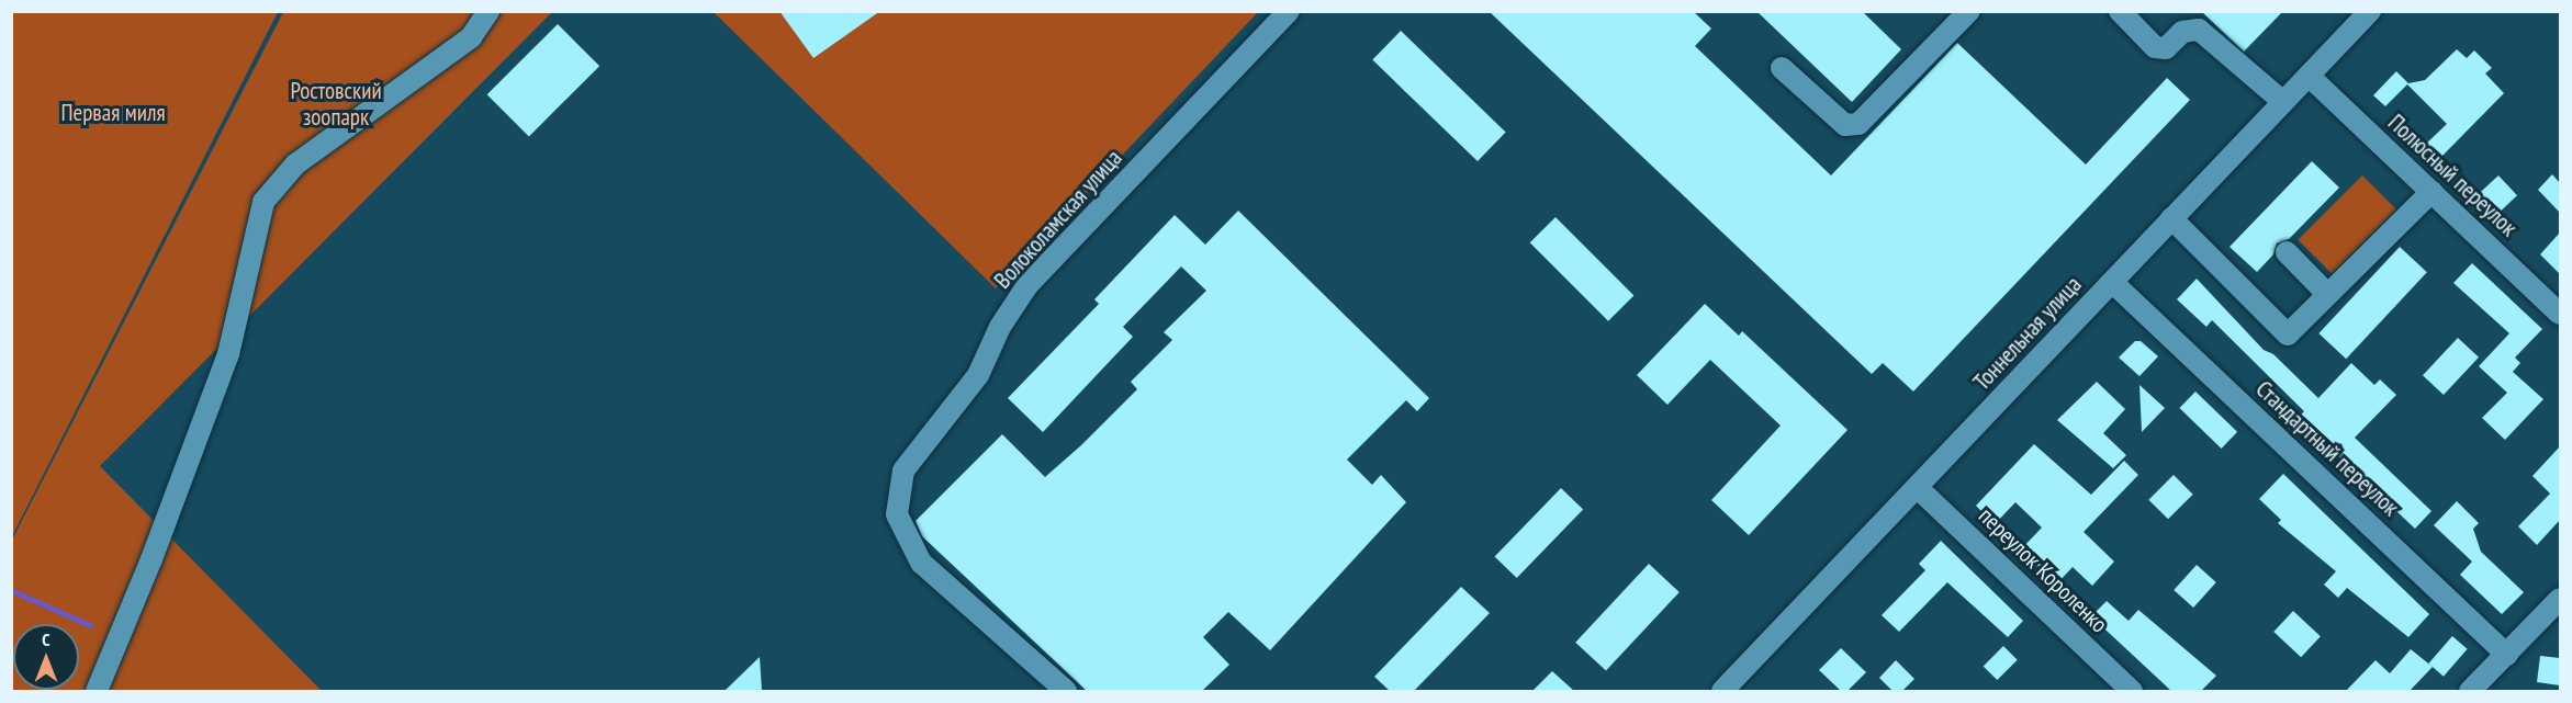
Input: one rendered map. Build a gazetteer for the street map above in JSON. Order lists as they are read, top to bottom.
{
  "streets": {
    "street": [
      "Полюсный переулок",
      "Волоколамская улица",
      "Тоннельная улица",
      "Стандартный переулок",
      "переулок Короленко"
    ]
  },
  "crossings": [
    ["Полюсный переулок", "Тоннельная улица"],
    ["Тоннельная улица", "Стандартный переулок"],
    ["Тоннельная улица", "переулок Короленко"]
  ],
  "parks": ["Ростовский зоопарк", "Первая миля"],
  "north": "top"
}
